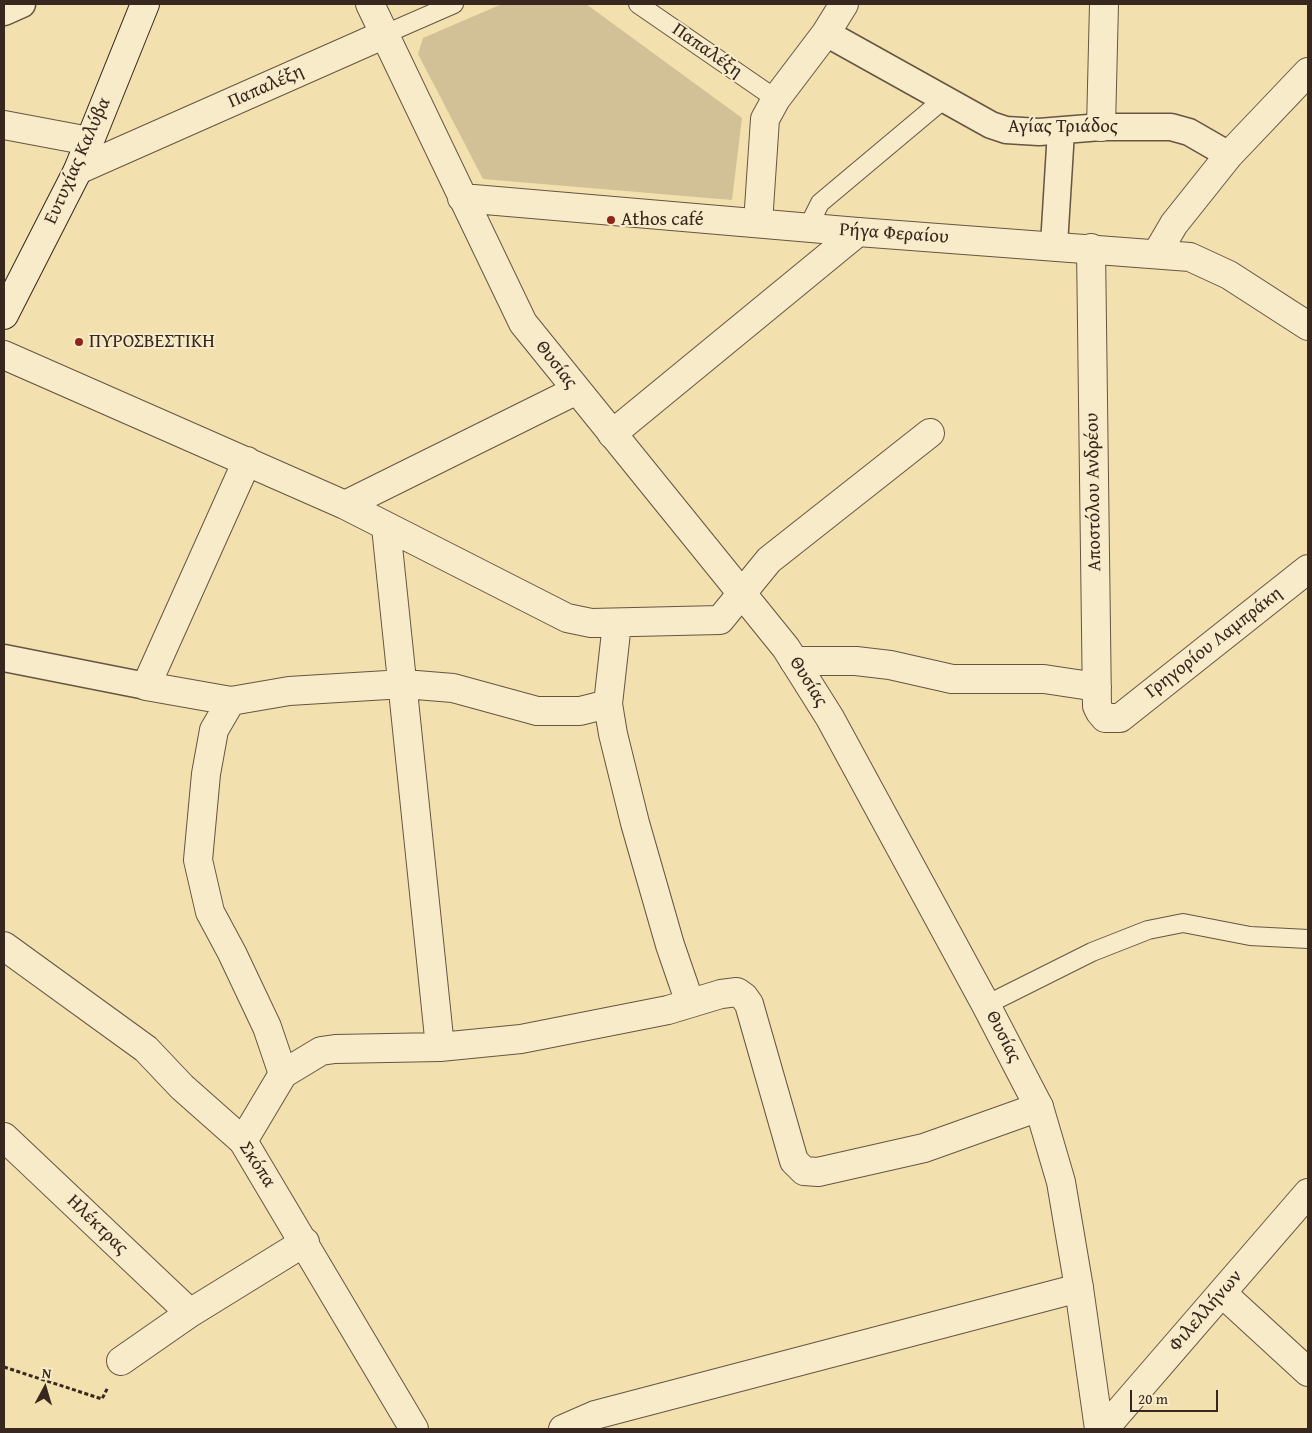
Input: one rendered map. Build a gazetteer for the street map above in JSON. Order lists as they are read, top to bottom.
{
  "streets": {
    "street": [
      "Παπαλέξη",
      "Αγίας Τριάδος",
      "Ευτυχίας Καλύβα",
      "Ρήγα Φεραίου",
      "Θυσίας",
      "Αποστόλου Ανδρέου",
      "Γρηγορίου Λαμπράκη",
      "Σκόπα",
      "Ηλέκτρας",
      "Φιλελλήνων"
    ]
  },
  "crossings": [
    ["Παπαλέξη", "Ευτυχίας Καλύβα"],
    ["Παπαλέξη", "Θυσίας"],
    ["Ρήγα Φεραίου", "Θυσίας"],
    ["Ρήγα Φεραίου", "Αποστόλου Ανδρέου"],
    ["Αποστόλου Ανδρέου", "Γρηγορίου Λαμπράκη"]
  ],
  "places": ["Athos café", "ΠΥΡΟΣΒΕΣΤΙΚΗ"],
  "scale_bar": "20 m",
  "north": "top"
}
